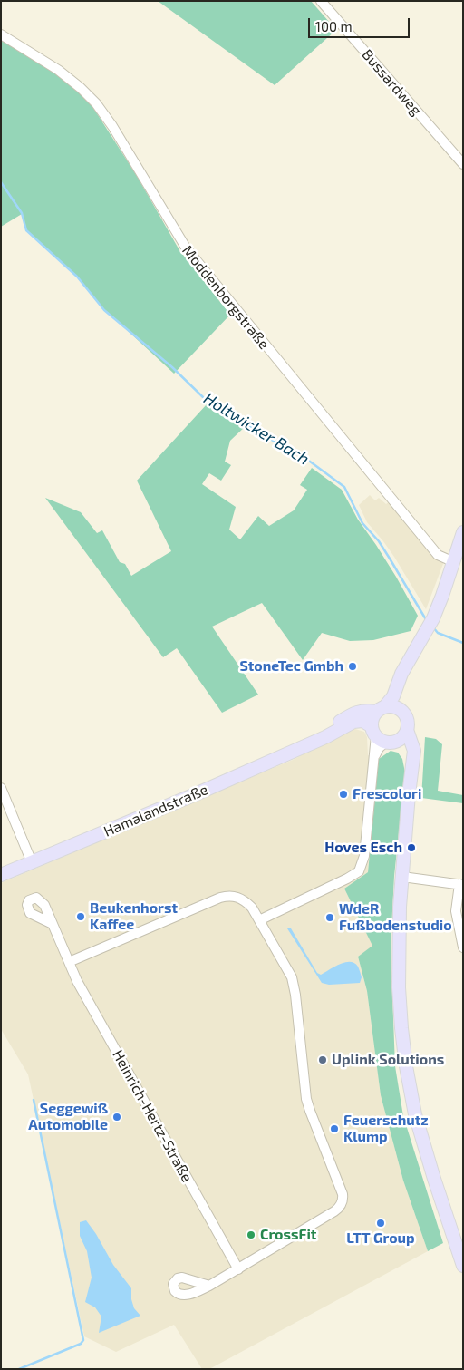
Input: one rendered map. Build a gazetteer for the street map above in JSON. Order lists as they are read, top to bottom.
{
  "streets": {
    "main road": ["Hamalandstraße"],
    "street": ["Bussardweg", "Moddenborgstraße", "Heinrich-Hertz-Straße"]
  },
  "water": ["Holtwicker Bach"],
  "places": [
    "StoneTec Gmbh",
    "Frescolori",
    "Hoves Esch",
    "Beukenhorst Kaffee",
    "WdeR Fußbodenstudio",
    "Uplink Solutions",
    "Seggewiß Automobile",
    "Feuerschutz Klump",
    "LTT Group",
    "CrossFit"
  ],
  "scale_bar": "100 m"
}
